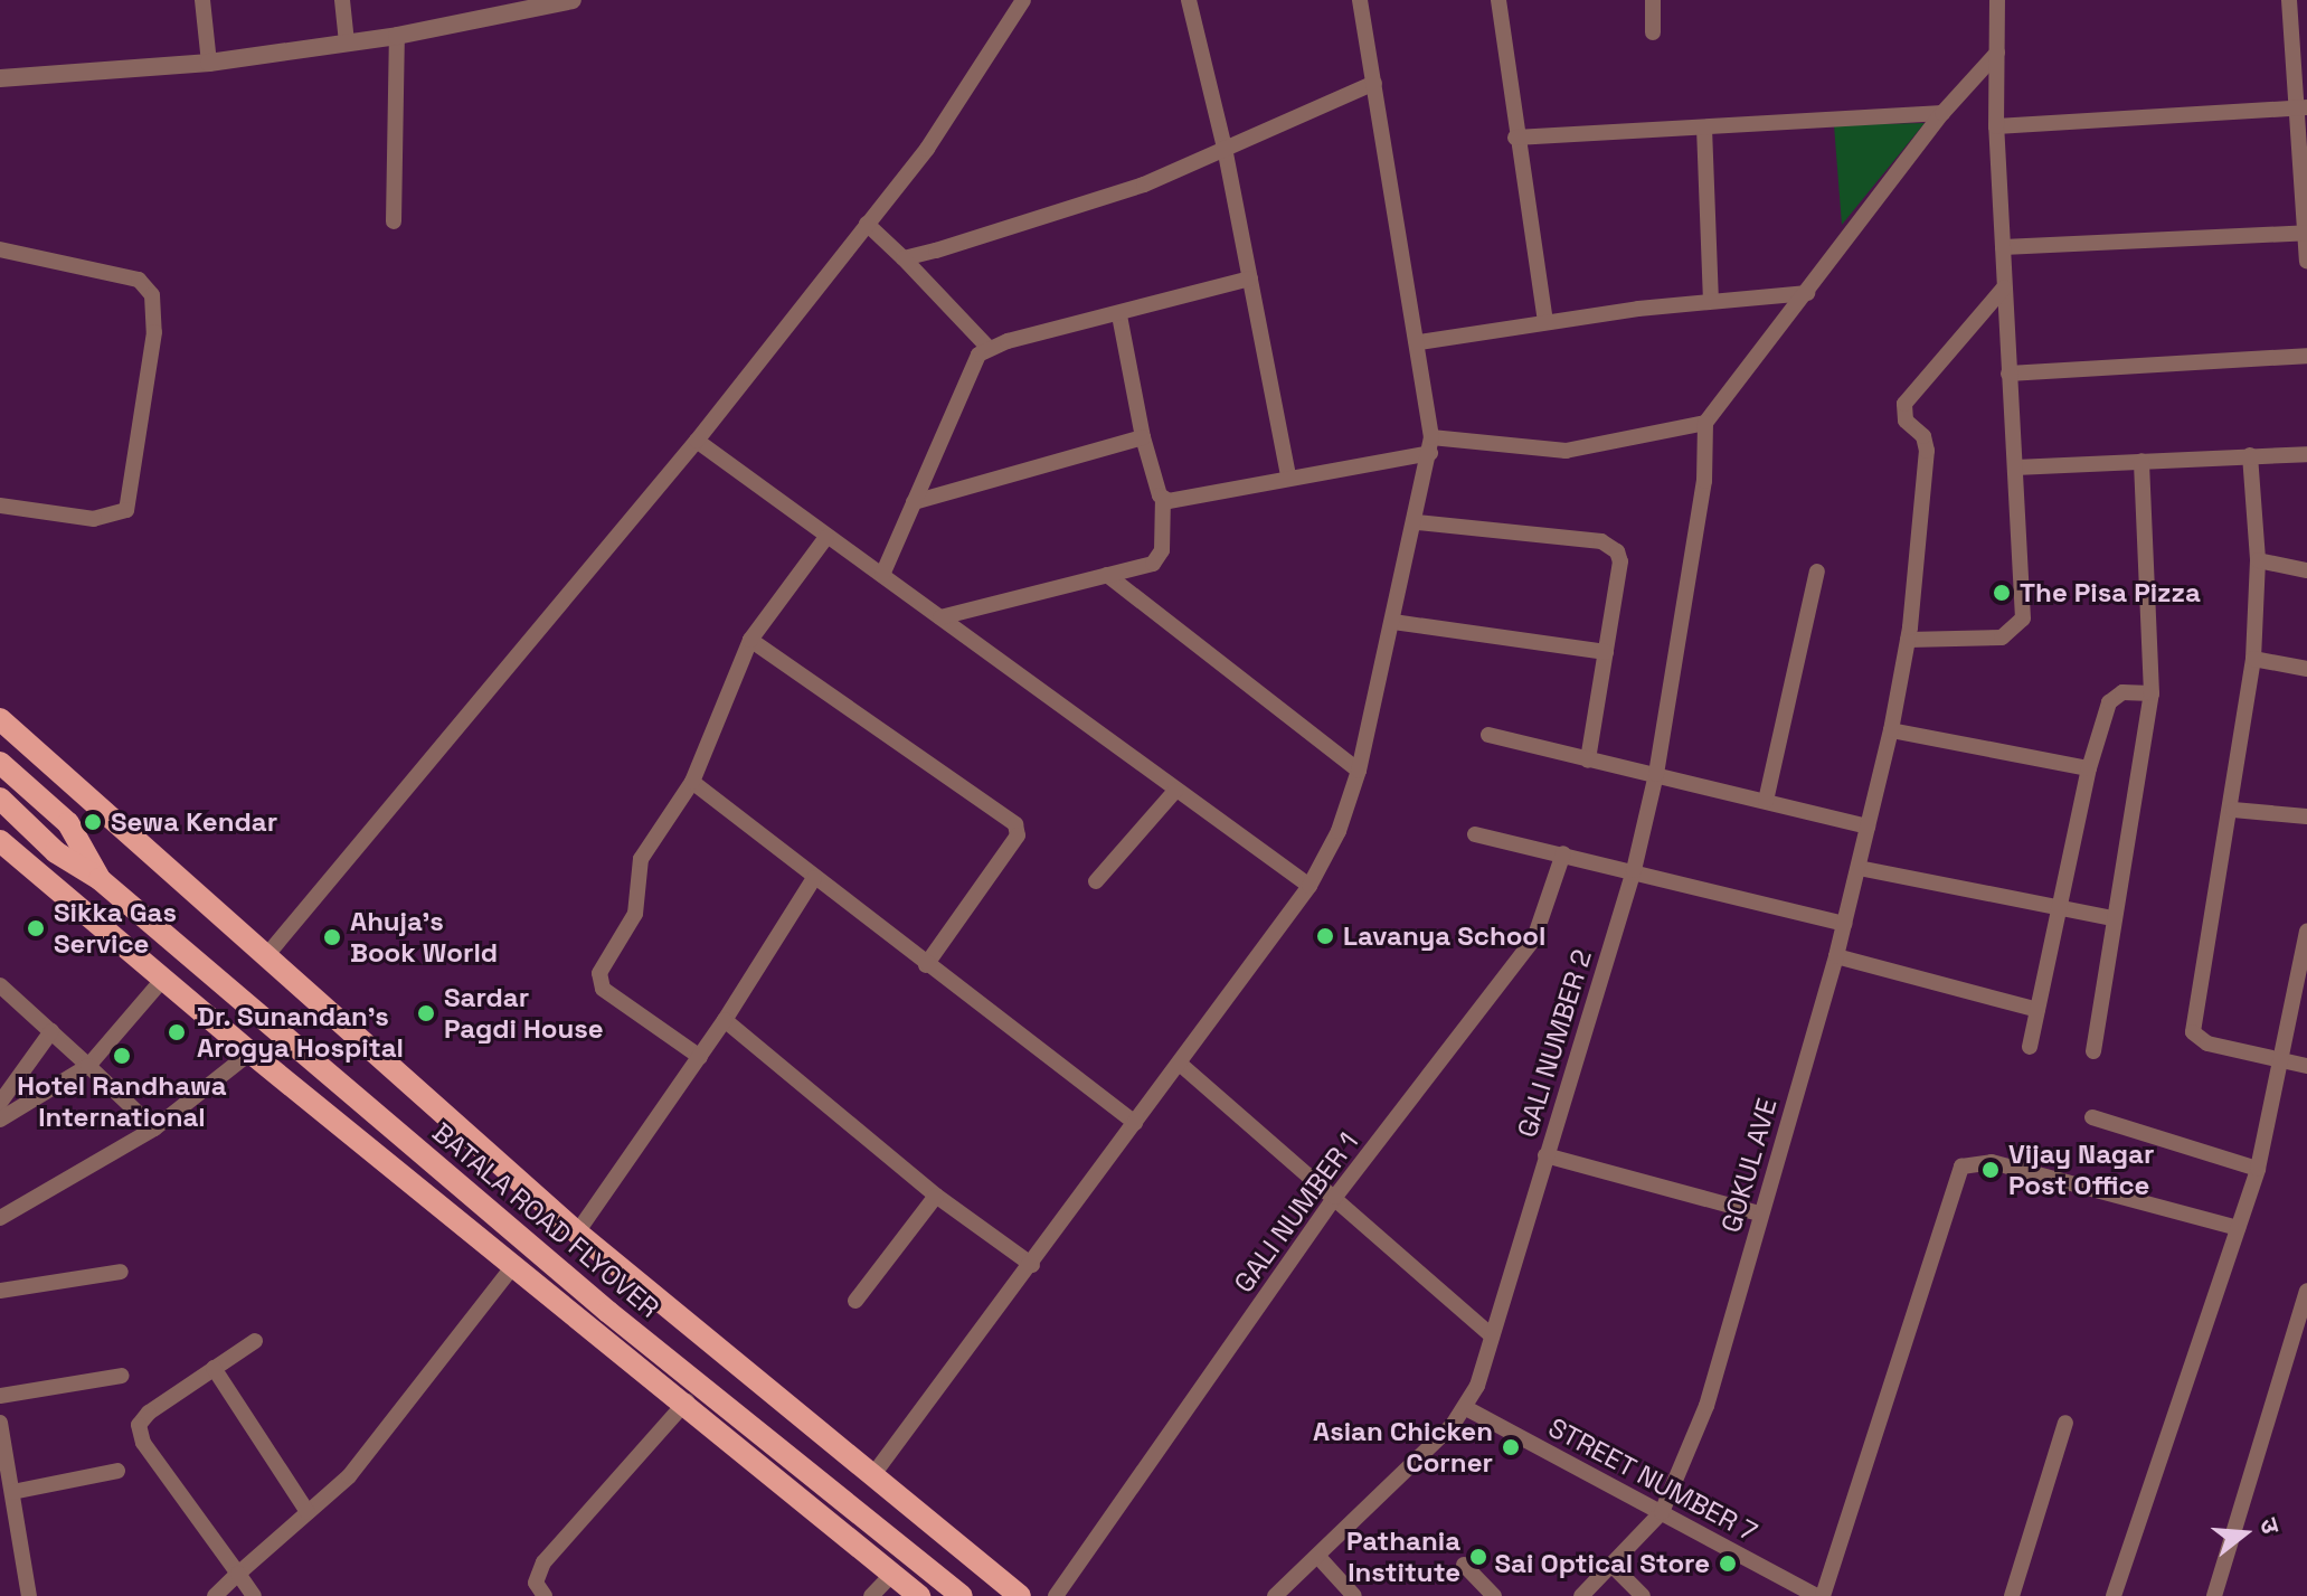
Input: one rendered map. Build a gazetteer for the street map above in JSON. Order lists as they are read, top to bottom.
{
  "streets": {
    "main road": ["BATALA ROAD FLYOVER"],
    "street": [
      "GALI NUMBER 2",
      "GOKUL AVE",
      "GALI NUMBER 1",
      "STREET NUMBER 7"
    ]
  },
  "crossings": [
    ["GALI NUMBER 2", "STREET NUMBER 7"],
    ["GOKUL AVE", "STREET NUMBER 7"]
  ],
  "places": [
    "The Pisa Pizza",
    "Sewa Kendar",
    "Sikka Gas Service",
    "Lavanya School",
    "Ahuja's Book World",
    "Sardar Pagdi House",
    "Dr. Sunandan's Arogya Hospital",
    "Hotel Randhawa International",
    "Vijay Nagar Post Office",
    "Asian Chicken Corner",
    "Pathania Institute",
    "Sai Optical Store"
  ],
  "north": "right"
}
